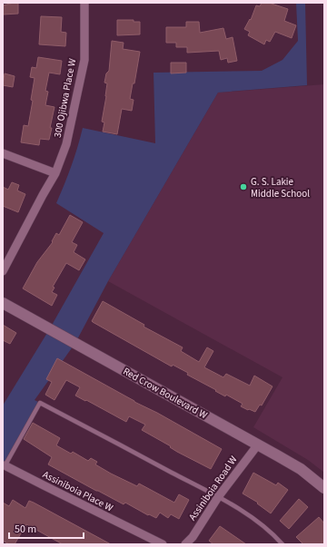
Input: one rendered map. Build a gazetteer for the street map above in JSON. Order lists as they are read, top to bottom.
{
  "streets": {
    "street": [
      "300 Ojibwa Place W",
      "Red Crow Boulevard W",
      "Assiniboia Road W",
      "Assiniboia Place W"
    ]
  },
  "crossings": [
    ["Red Crow Boulevard W", "Assiniboia Road W"]
  ],
  "places": ["G. S. Lakie Middle School"],
  "scale_bar": "50 m"
}
